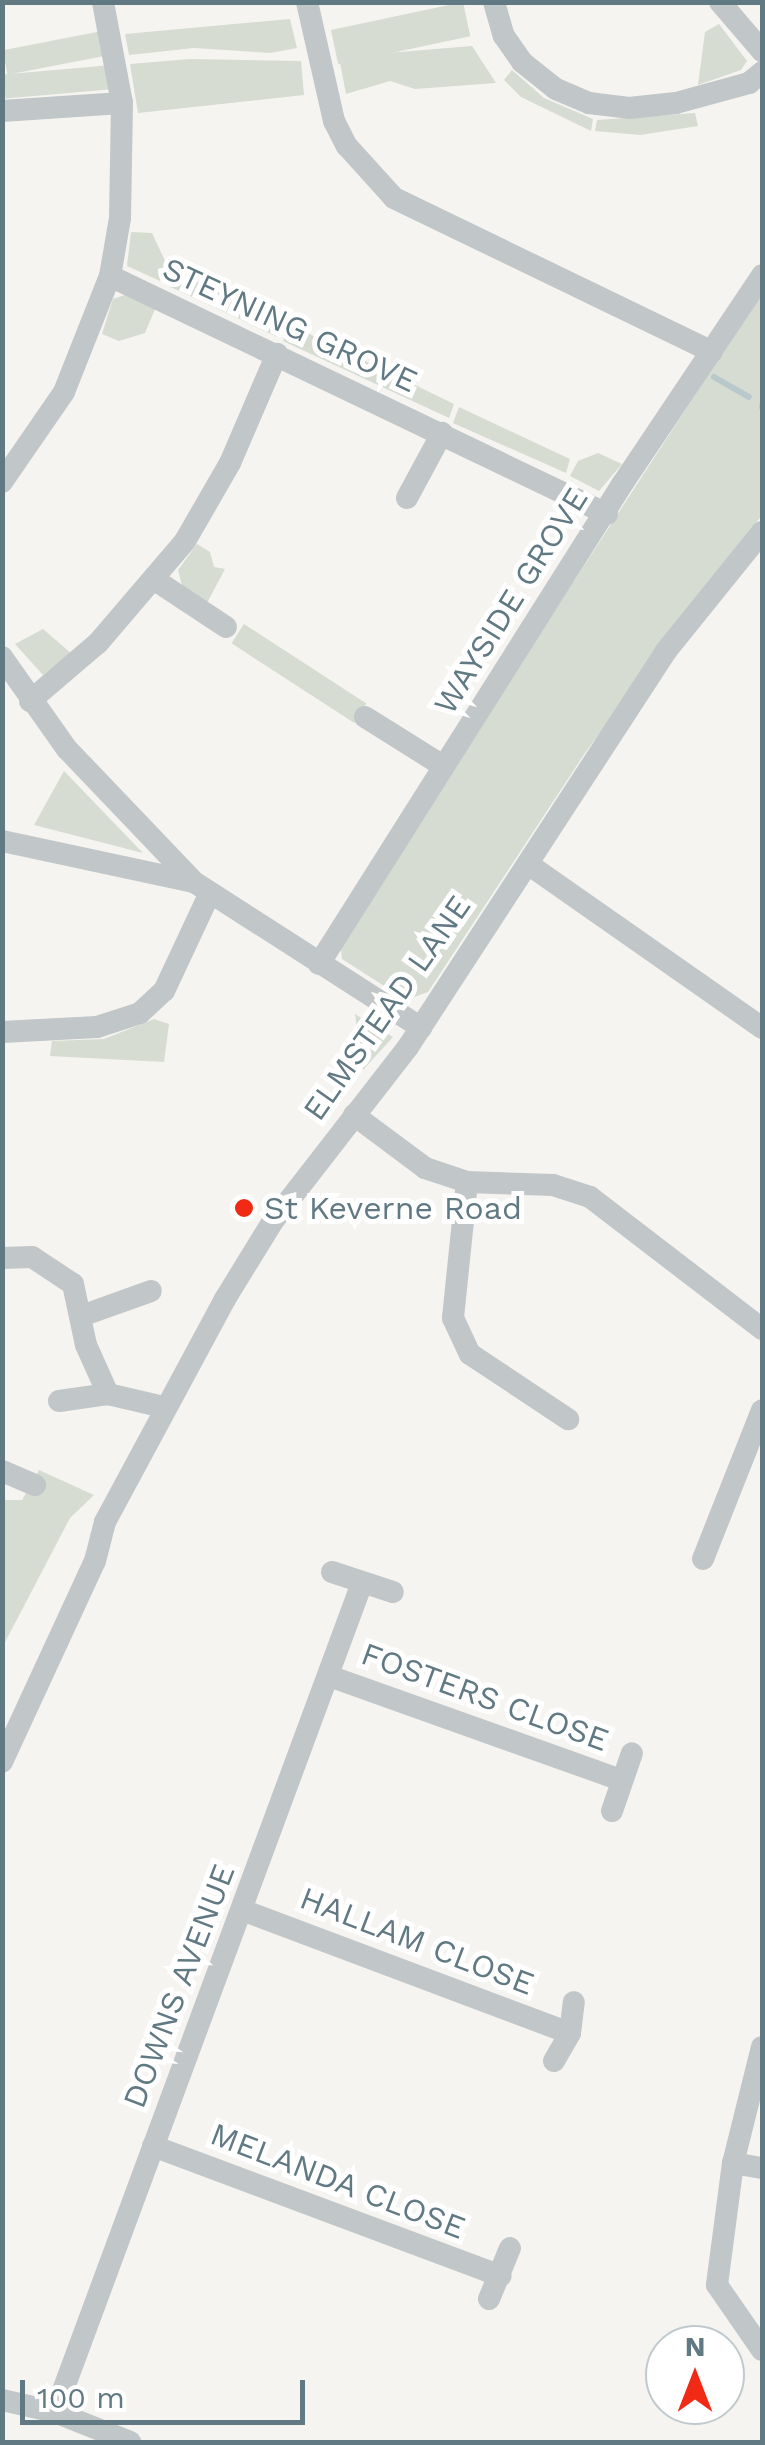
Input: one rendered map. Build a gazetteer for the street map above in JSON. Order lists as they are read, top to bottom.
{
  "streets": {
    "street": [
      "STEYNING GROVE",
      "WAYSIDE GROVE",
      "ELMSTEAD LANE",
      "FOSTERS CLOSE",
      "HALLAM CLOSE",
      "DOWNS AVENUE",
      "MELANDA CLOSE"
    ]
  },
  "crossings": [
    ["STEYNING GROVE", "WAYSIDE GROVE"],
    ["FOSTERS CLOSE", "DOWNS AVENUE"],
    ["HALLAM CLOSE", "DOWNS AVENUE"],
    ["DOWNS AVENUE", "MELANDA CLOSE"]
  ],
  "places": ["St Keverne Road"],
  "scale_bar": "100 m",
  "north": "top"
}
